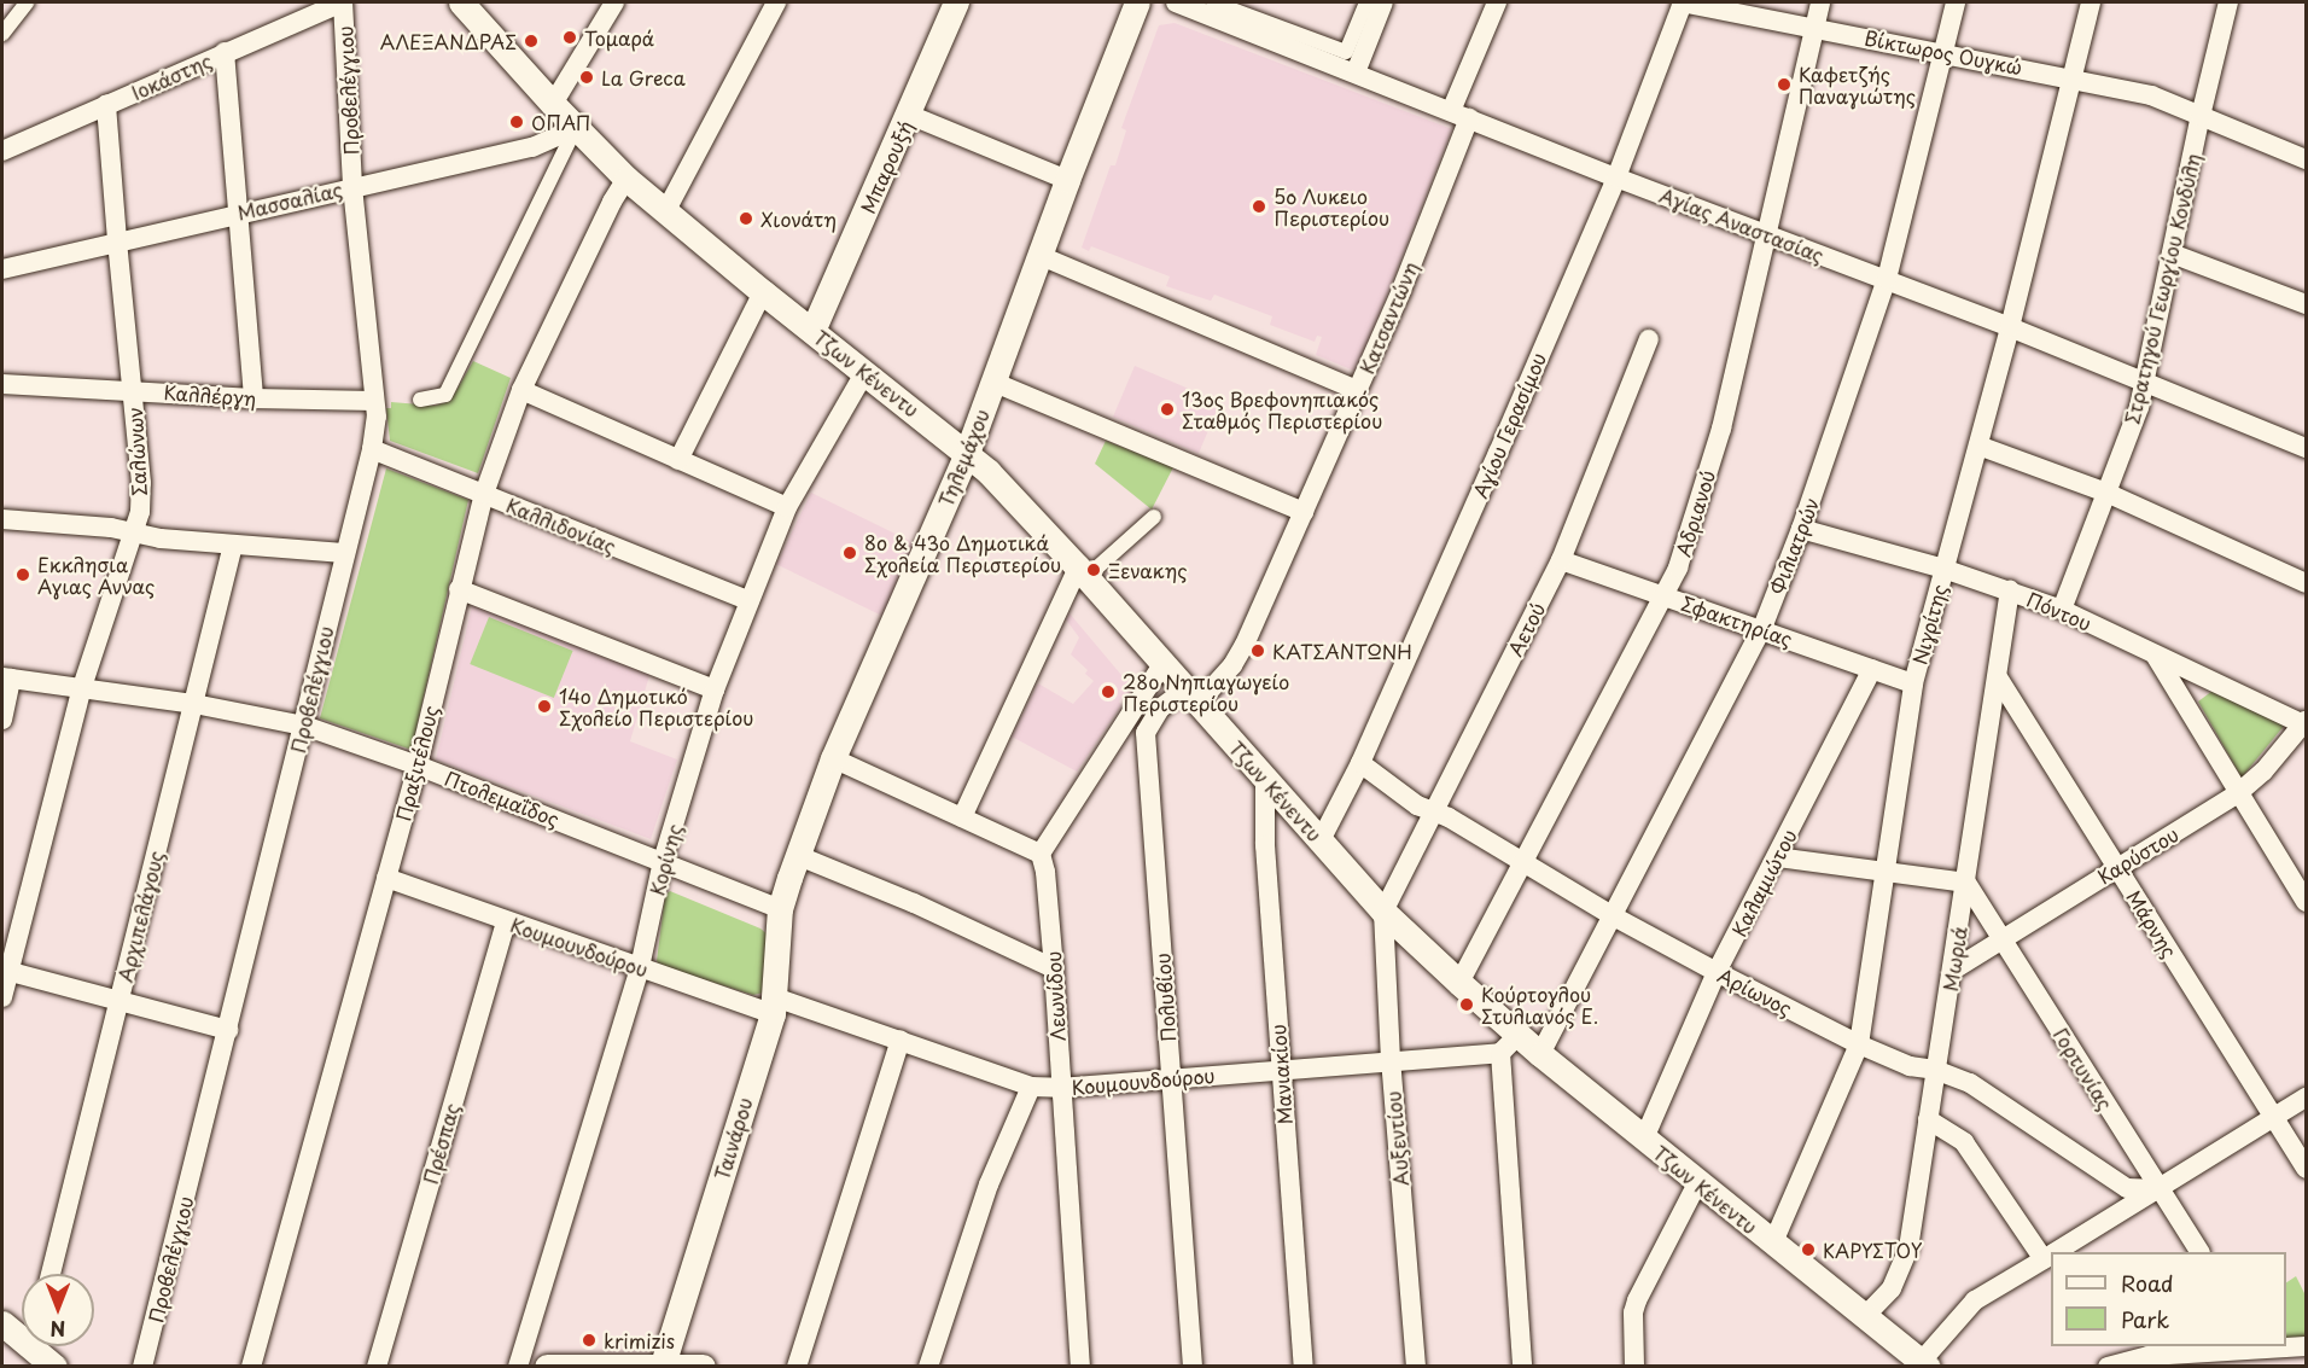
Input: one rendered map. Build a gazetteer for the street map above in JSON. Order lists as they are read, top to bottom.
{
  "streets": {
    "street": [
      "Βίκτωρος Ουγκώ",
      "Ιοκάστης",
      "Προβελέγγιου",
      "Μπαρουξή",
      "Μασσαλίας",
      "Αγίας Αναστασίας",
      "Στρατηγού Γεωργίου Κονδύλη",
      "Κατσαντώνη",
      "Τζων Κένεντυ",
      "Καλλέργη",
      "Αγίου Γερασίμου",
      "Σαλώνων",
      "Τηλεμάχου",
      "Αδριανού",
      "Καλλιδονίας",
      "Φιλιατρών",
      "Πόντου",
      "Σφακτηρίας",
      "Νιγρίτης",
      "Αετού",
      "Πραξιτέλους",
      "Πτολεμαΐδος",
      "Καρύστου",
      "Κορίνης",
      "Καλαμιώτου",
      "Αρχιπελάγους",
      "Μάρνης",
      "Κουμουνδούρου",
      "Μωριά",
      "Αρίωνος",
      "Λεωνίδου",
      "Πολυβίου",
      "Γορτυνίας",
      "Μανιακίου",
      "Ταινάρου",
      "Αυξεντίου",
      "Πρέσπας"
    ]
  },
  "crossings": [
    ["Βίκτωρος Ουγκώ", "Στρατηγού Γεωργίου Κονδύλη"],
    ["Βίκτωρος Ουγκώ", "Αγίου Γερασίμου"],
    ["Βίκτωρος Ουγκώ", "Αδριανού"],
    ["Βίκτωρος Ουγκώ", "Φιλιατρών"],
    ["Βίκτωρος Ουγκώ", "Νιγρίτης"],
    ["Ιοκάστης", "Προβελέγγιου"],
    ["Ιοκάστης", "Σαλώνων"],
    ["Προβελέγγιου", "Μασσαλίας"],
    ["Προβελέγγιου", "Καλλέργη"],
    ["Προβελέγγιου", "Καλλιδονίας"],
    ["Προβελέγγιου", "Πτολεμαΐδος"],
    ["Μπαρουξή", "Τζων Κένεντυ"],
    ["Μασσαλίας", "Τζων Κένεντυ"],
    ["Μασσαλίας", "Σαλώνων"],
    ["Αγίας Αναστασίας", "Στρατηγού Γεωργίου Κονδύλη"],
    ["Αγίας Αναστασίας", "Κατσαντώνη"],
    ["Αγίας Αναστασίας", "Αγίου Γερασίμου"],
    ["Αγίας Αναστασίας", "Αδριανού"],
    ["Αγίας Αναστασίας", "Φιλιατρών"],
    ["Αγίας Αναστασίας", "Νιγρίτης"],
    ["Στρατηγού Γεωργίου Κονδύλη", "Πόντου"],
    ["Κατσαντώνη", "Τζων Κένεντυ"],
    ["Κατσαντώνη", "Πολυβίου"],
    ["Τζων Κένεντυ", "Αγίου Γερασίμου"],
    ["Τζων Κένεντυ", "Τηλεμάχου"],
    ["Τζων Κένεντυ", "Αδριανού"],
    ["Τζων Κένεντυ", "Φιλιατρών"],
    ["Τζων Κένεντυ", "Νιγρίτης"],
    ["Τζων Κένεντυ", "Αετού"],
    ["Τζων Κένεντυ", "Πραξιτέλους"],
    ["Τζων Κένεντυ", "Κορίνης"],
    ["Τζων Κένεντυ", "Καλαμιώτου"],
    ["Τζων Κένεντυ", "Κουμουνδούρου"],
    ["Τζων Κένεντυ", "Μωριά"],
    ["Τζων Κένεντυ", "Πολυβίου"],
    ["Τζων Κένεντυ", "Μανιακίου"],
    ["Τζων Κένεντυ", "Αυξεντίου"],
    ["Καλλέργη", "Σαλώνων"],
    ["Αγίου Γερασίμου", "Αρίωνος"],
    ["Σαλώνων", "Πτολεμαΐδος"],
    ["Τηλεμάχου", "Πτολεμαΐδος"],
    ["Τηλεμάχου", "Ταινάρου"],
    ["Αδριανού", "Σφακτηρίας"],
    ["Αδριανού", "Αρίωνος"],
    ["Καλλιδονίας", "Πραξιτέλους"],
    ["Καλλιδονίας", "Κορίνης"],
    ["Φιλιατρών", "Πόντου"],
    ["Φιλιατρών", "Σφακτηρίας"],
    ["Φιλιατρών", "Αρίωνος"],
    ["Πόντου", "Νιγρίτης"],
    ["Πόντου", "Καρύστου"],
    ["Πόντου", "Μωριά"],
    ["Σφακτηρίας", "Νιγρίτης"],
    ["Σφακτηρίας", "Αετού"],
    ["Σφακτηρίας", "Καλαμιώτου"],
    ["Νιγρίτης", "Αρίωνος"],
    ["Αετού", "Αρίωνος"],
    ["Αετού", "Αυξεντίου"],
    ["Πραξιτέλους", "Πτολεμαΐδος"],
    ["Πραξιτέλους", "Κουμουνδούρου"],
    ["Πτολεμαΐδος", "Κορίνης"],
    ["Πτολεμαΐδος", "Αρχιπελάγους"],
    ["Πτολεμαΐδος", "Ταινάρου"],
    ["Καρύστου", "Μάρνης"],
    ["Καρύστου", "Μωριά"],
    ["Καρύστου", "Γορτυνίας"],
    ["Κορίνης", "Κουμουνδούρου"],
    ["Καλαμιώτου", "Αρίωνος"],
    ["Μάρνης", "Μωριά"],
    ["Κουμουνδούρου", "Λεωνίδου"],
    ["Κουμουνδούρου", "Πολυβίου"],
    ["Κουμουνδούρου", "Μανιακίου"],
    ["Κουμουνδούρου", "Ταινάρου"],
    ["Κουμουνδούρου", "Αυξεντίου"],
    ["Κουμουνδούρου", "Πρέσπας"],
    ["Μωριά", "Αρίωνος"],
    ["Μωριά", "Γορτυνίας"],
    ["Αρίωνος", "Γορτυνίας"]
  ],
  "places": [
    "Τομαρά",
    "ΑΛΕΞΑΝΔΡΑΣ",
    "La Greca",
    "Καφετζής Παναγιώτης",
    "ΟΠΑΠ",
    "5ο Λυκειο Περιστερίου",
    "Χιονάτη",
    "13ος Βρεφονηπιακός Σταθμός Περιστερίου",
    "8ο & 43ο Δημοτικά Σχολεία Περιστερίου",
    "Ξενακης",
    "Εκκλησια Αγιας Αννας",
    "ΚΑΤΣΑΝΤΏΝΗ",
    "28ο Νηπιαγωγείο Περιστερίου",
    "14ο Δημοτικό Σχολείο Περιστερίου",
    "Κούρτογλου Στυλιανός Ε.",
    "ΚΑΡΥΣΤΟΥ",
    "krimizis"
  ],
  "legend": ["Road", "Park"],
  "north": "bottom"
}
